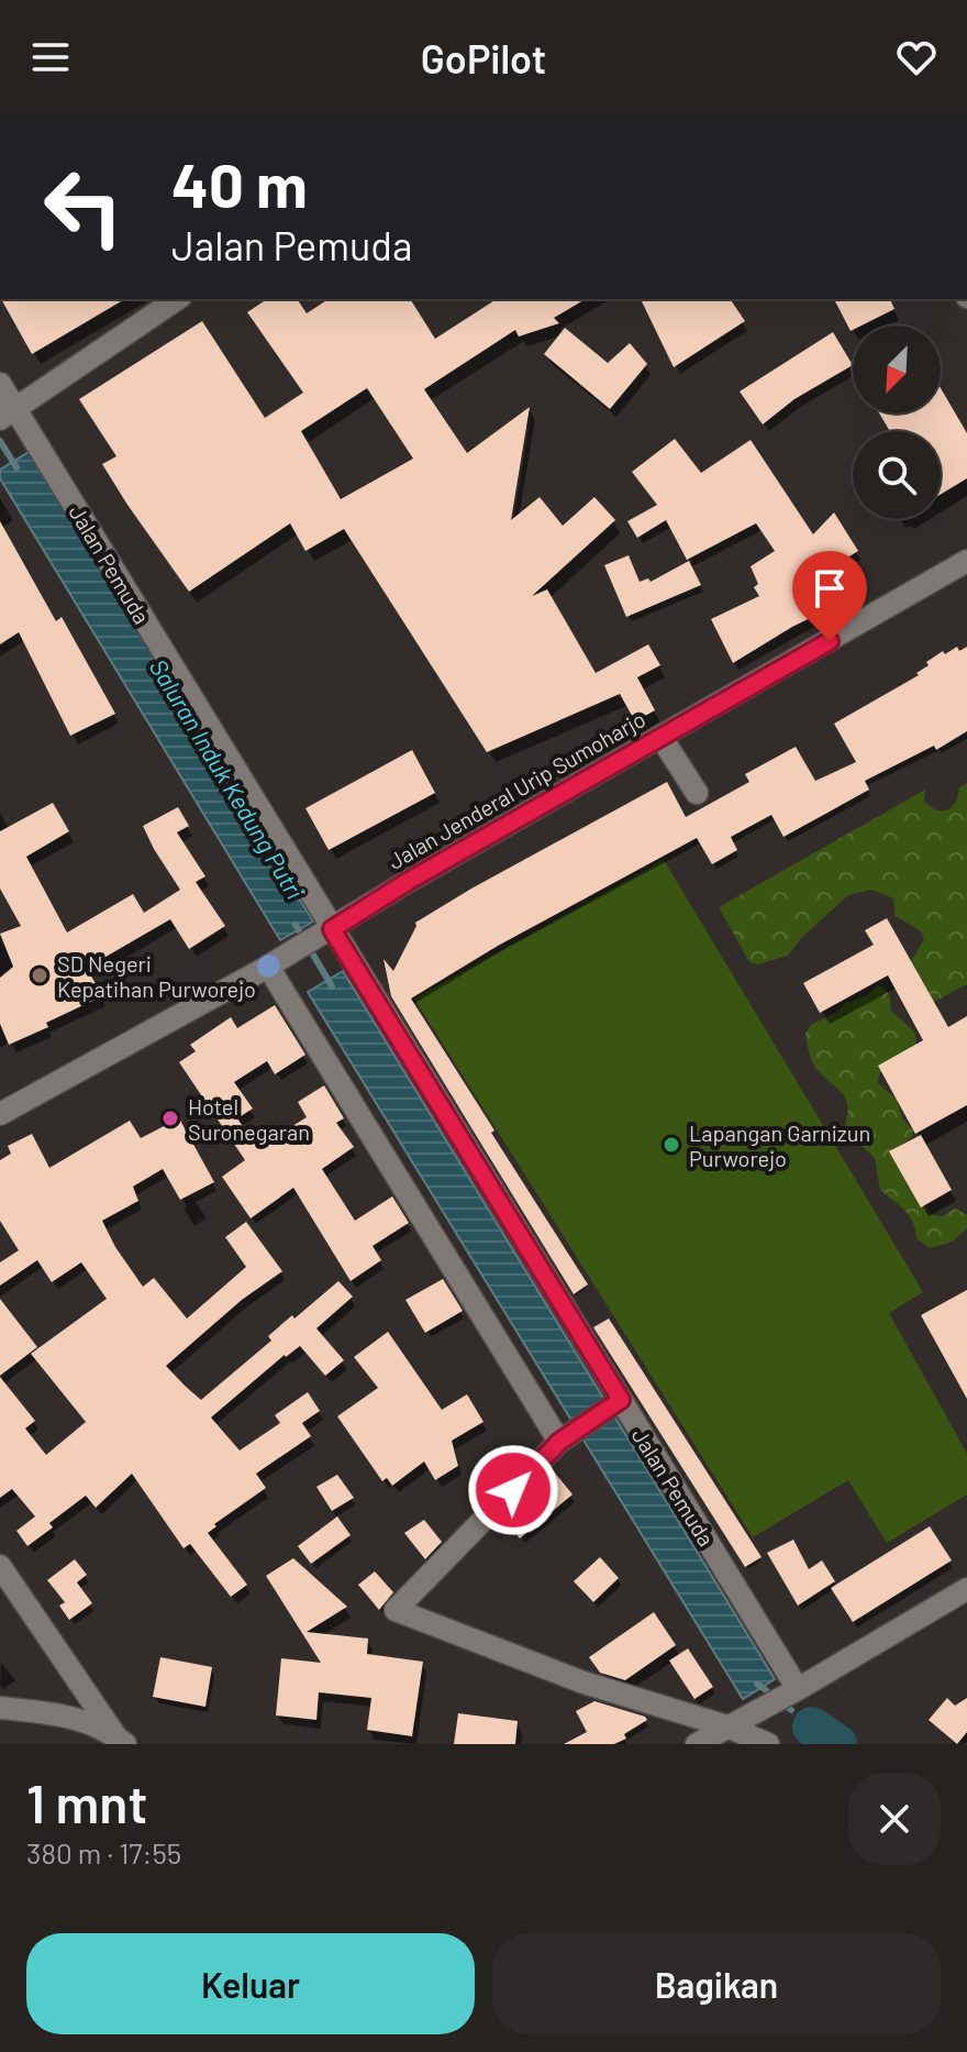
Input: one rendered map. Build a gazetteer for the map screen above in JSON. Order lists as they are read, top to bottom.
{
  "streets": {
    "street": ["Jalan Pemuda", "Jalan Jenderal Urip Sumoharjo"]
  },
  "crossings": [
    ["Jalan Pemuda", "Jalan Jenderal Urip Sumoharjo"]
  ],
  "water": ["Saluran Induk Kedung Putri"],
  "places": ["SD Negeri Kepatihan Purworejo", "Hotel Suronegaran", "Lapangan Garnizun Purworejo"],
  "north": "bottom left",
  "page": {
    "header": "GoPilot",
    "turn": ["40 m", "Jalan Pemuda"],
    "heading": ["1 mnt", "380 m · 17:55"],
    "buttons": ["Keluar", "Bagikan"]
  }
}
